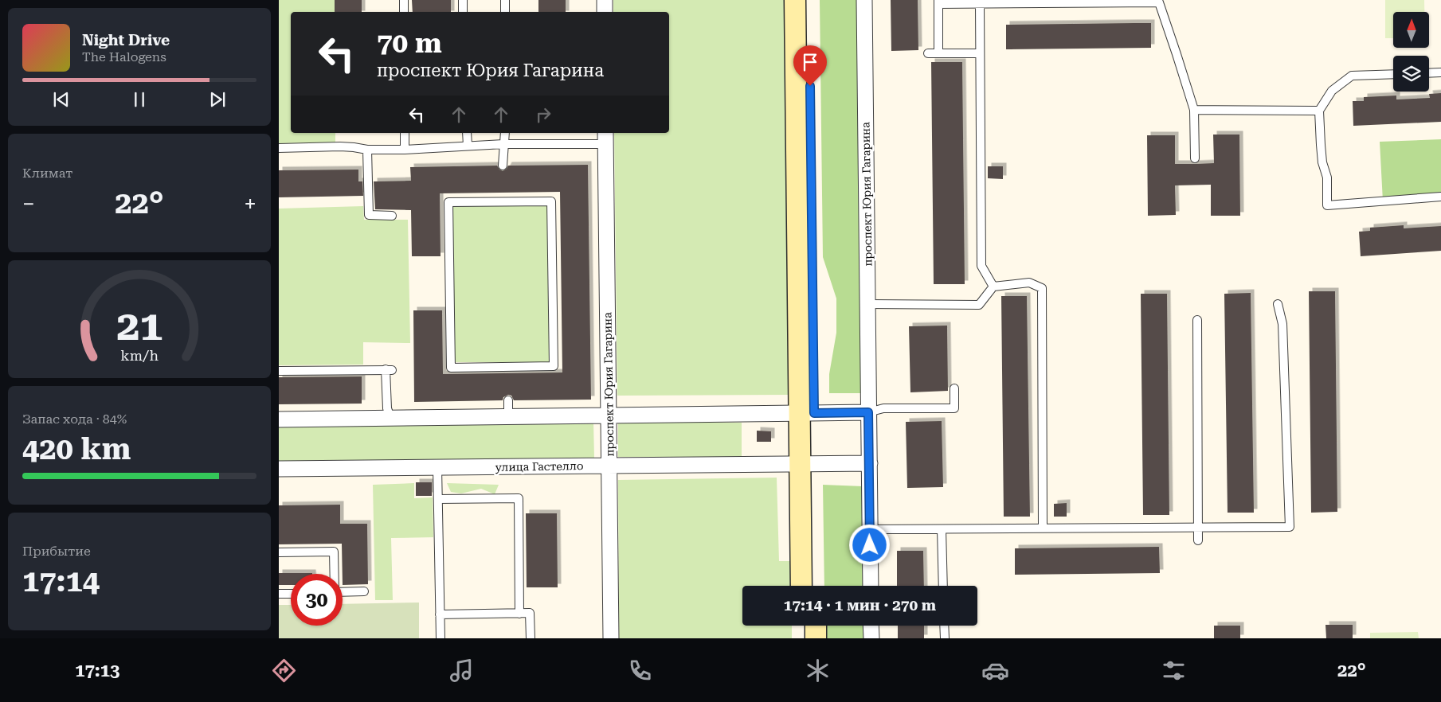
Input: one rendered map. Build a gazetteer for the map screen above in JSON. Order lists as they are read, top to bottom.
{
  "streets": {
    "street": ["проспект Юрия Гагарина", "улица Гастелло"]
  },
  "crossings": [
    ["проспект Юрия Гагарина", "улица Гастелло"]
  ],
  "north": "top",
  "page": {
    "turn": ["70 m", "проспект Юрия Гагарина"],
    "song": ["Night Drive", "The Halogens"],
    "tile": [
      "Климат",
      ["Запас хода · 84%", "420 km"],
      ["Прибытие", "17:14"]
    ],
    "heat": ["−", "22°", "+"],
    "limit": "30",
    "trip": "17:14 · 1 мин · 270 m",
    "tabs": ["17:13", "22°"],
    "gauge": ["21", "km/h"]
  }
}
